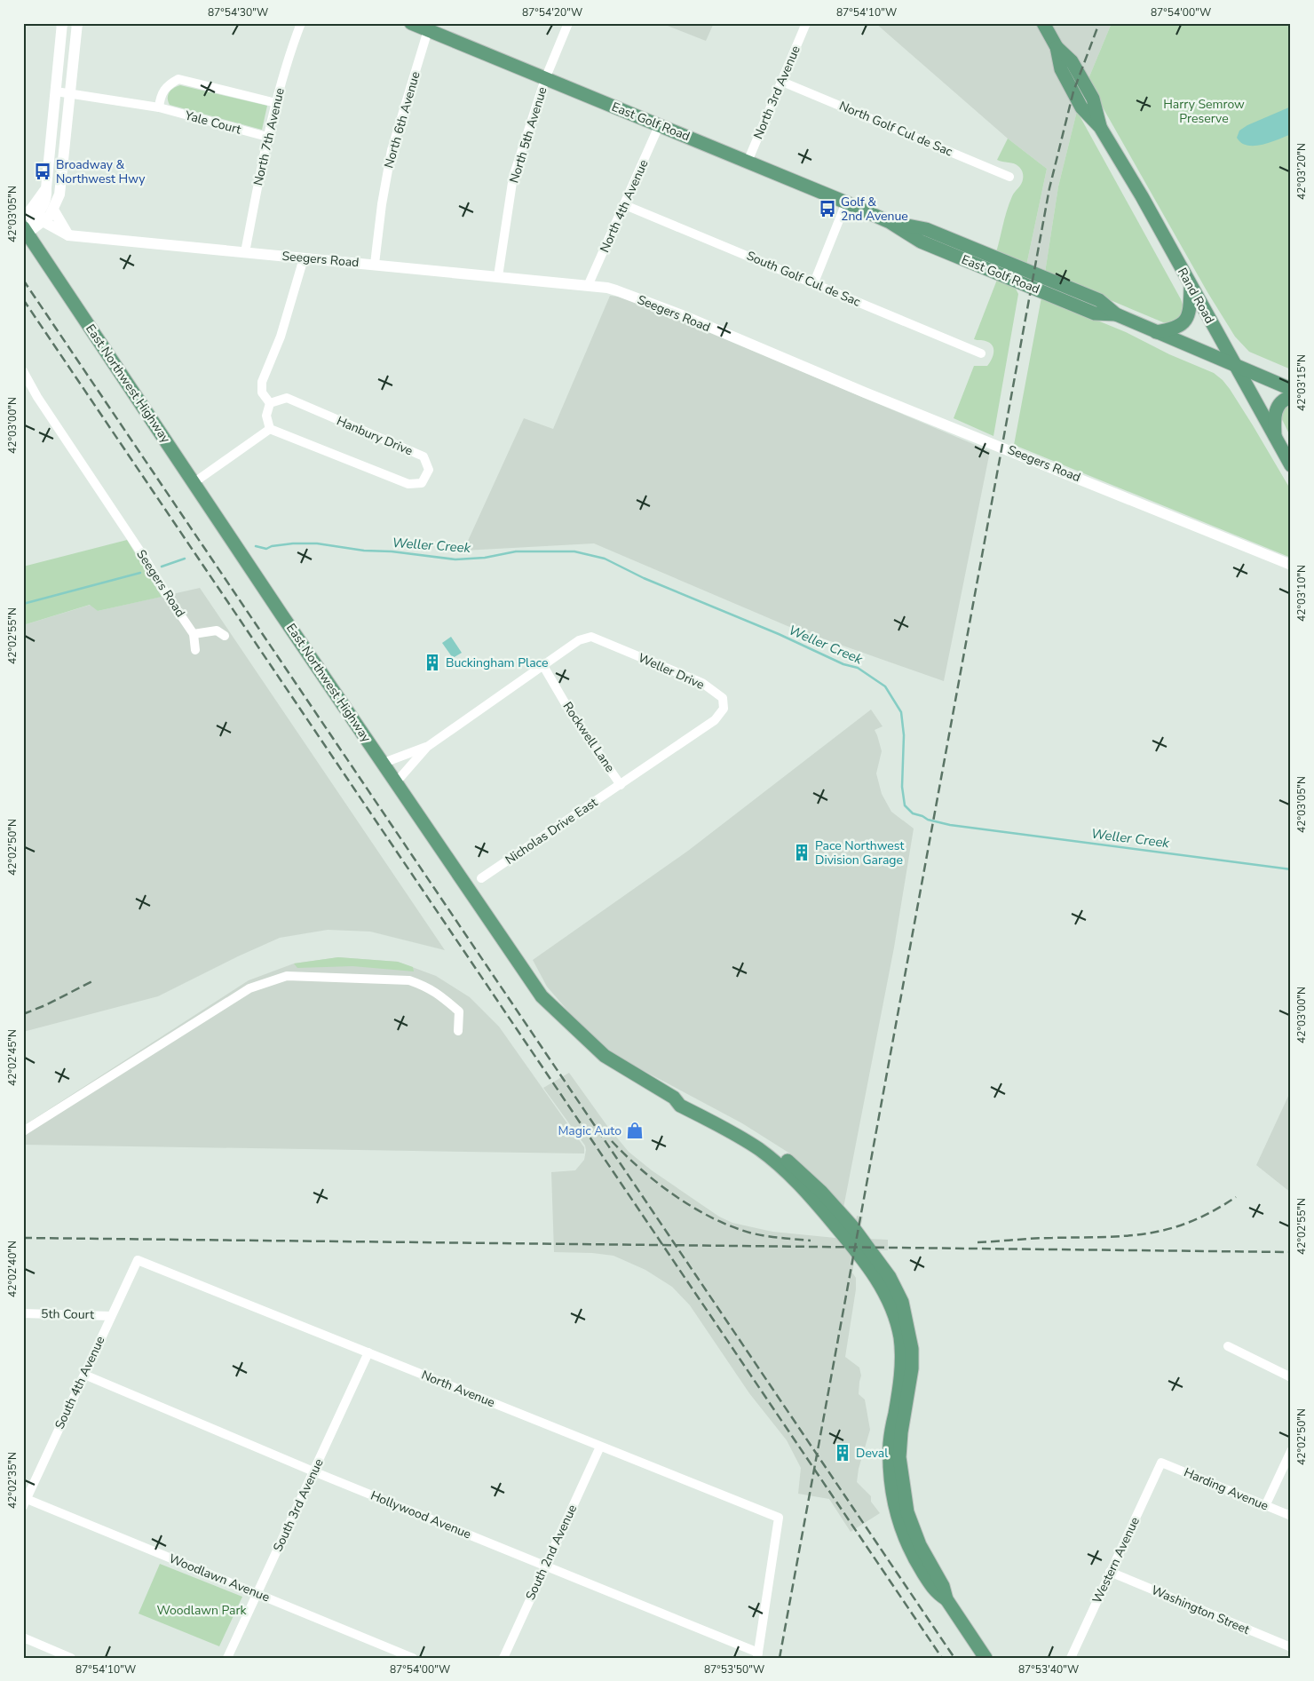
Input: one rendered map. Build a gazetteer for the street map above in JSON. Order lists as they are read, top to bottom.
{
  "streets": {
    "main road": ["East Golf Road", "Rand Road", "East Northwest Highway"],
    "street": [
      "North 3rd Avenue",
      "North 6th Avenue",
      "Yale Court",
      "North Golf Cul de Sac",
      "North 5th Avenue",
      "North 7th Avenue",
      "North 4th Avenue",
      "Seegers Road",
      "South Golf Cul de Sac",
      "Hanbury Drive",
      "Weller Drive",
      "Rockwell Lane",
      "Nicholas Drive East",
      "5th Court",
      "South 4th Avenue",
      "North Avenue",
      "Harding Avenue",
      "South 3rd Avenue",
      "Hollywood Avenue",
      "South 2nd Avenue",
      "Western Avenue",
      "Woodlawn Avenue",
      "Washington Street"
    ]
  },
  "crossings": [
    ["North 3rd Avenue", "East Golf Road"],
    ["North 3rd Avenue", "North Golf Cul de Sac"],
    ["North 6th Avenue", "East Golf Road"],
    ["North 6th Avenue", "Seegers Road"],
    ["East Golf Road", "North 5th Avenue"],
    ["East Golf Road", "North 4th Avenue"],
    ["East Golf Road", "Rand Road"],
    ["Yale Court", "North 7th Avenue"],
    ["North 5th Avenue", "Seegers Road"],
    ["North 7th Avenue", "Seegers Road"],
    ["North 4th Avenue", "Seegers Road"],
    ["North 4th Avenue", "South Golf Cul de Sac"],
    ["Weller Drive", "Rockwell Lane"],
    ["Weller Drive", "Nicholas Drive East"],
    ["Rockwell Lane", "Nicholas Drive East"],
    ["5th Court", "South 4th Avenue"],
    ["South 4th Avenue", "North Avenue"],
    ["South 4th Avenue", "Hollywood Avenue"],
    ["South 4th Avenue", "Woodlawn Avenue"],
    ["North Avenue", "South 3rd Avenue"],
    ["North Avenue", "Hollywood Avenue"],
    ["North Avenue", "South 2nd Avenue"],
    ["Harding Avenue", "Western Avenue"],
    ["South 3rd Avenue", "Hollywood Avenue"],
    ["South 3rd Avenue", "Woodlawn Avenue"],
    ["Hollywood Avenue", "South 2nd Avenue"],
    ["Western Avenue", "Washington Street"]
  ],
  "water": ["Weller Creek"],
  "parks": ["Harry Semrow Preserve", "Woodlawn Park"],
  "places": {
    "bus stop": ["Broadway & Northwest Hwy", "Golf & 2nd Avenue"],
    "building": ["Buckingham Place", "Pace Northwest Division Garage", "Deval"],
    "shop": ["Magic Auto"]
  },
  "coordinates": [
    "87°54'30\"W",
    "87°54'20\"W",
    "87°54'10\"W",
    "87°54'00\"W",
    "42°03'20\"N",
    "42°03'05\"N",
    "42°03'15\"N",
    "42°03'00\"N",
    "42°03'10\"N",
    "42°02'55\"N",
    "42°02'50\"N",
    "42°02'45\"N",
    "42°02'40\"N",
    "42°02'35\"N",
    "87°53'50\"W",
    "87°53'40\"W"
  ]
}
